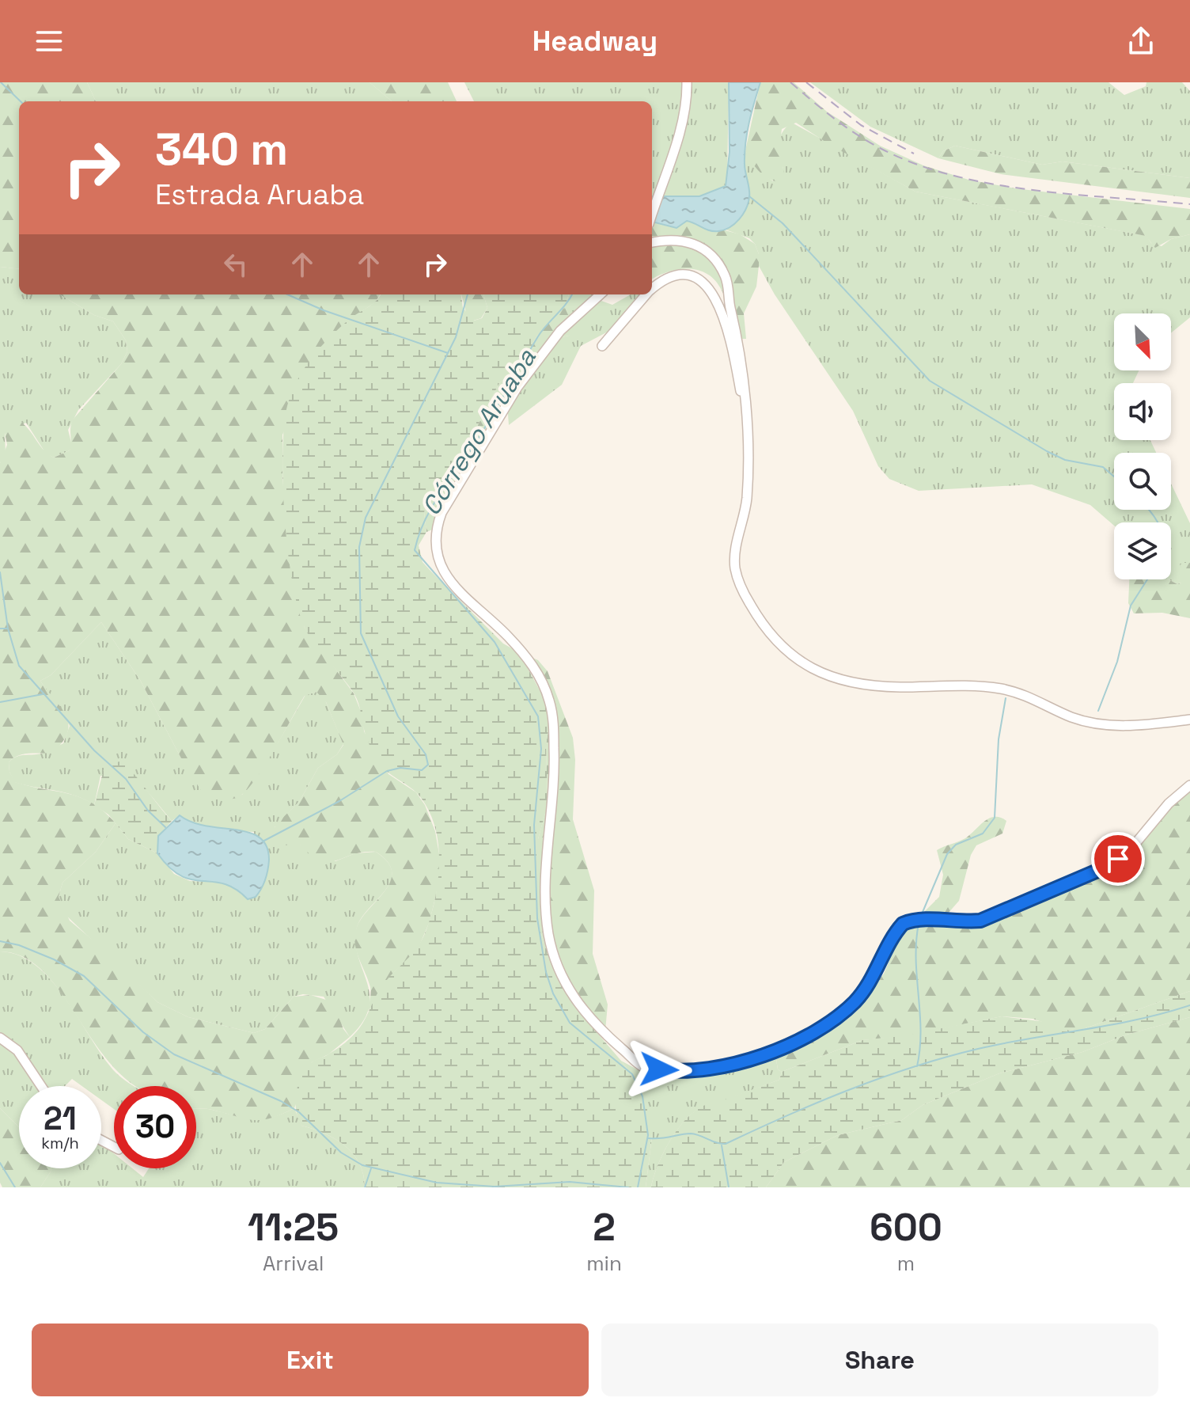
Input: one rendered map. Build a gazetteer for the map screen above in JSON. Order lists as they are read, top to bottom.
{
  "water": ["Córrego Aruaba"],
  "north": "bottom right",
  "page": {
    "header": "Headway",
    "turn": ["340 m", "Estrada Aruaba"],
    "speed": "21 km/h",
    "limit": "30",
    "eta": [
      "11:25",
      "Arrival",
      "2",
      "min",
      "600",
      "m"
    ],
    "buttons": ["Exit", "Share"]
  }
}
